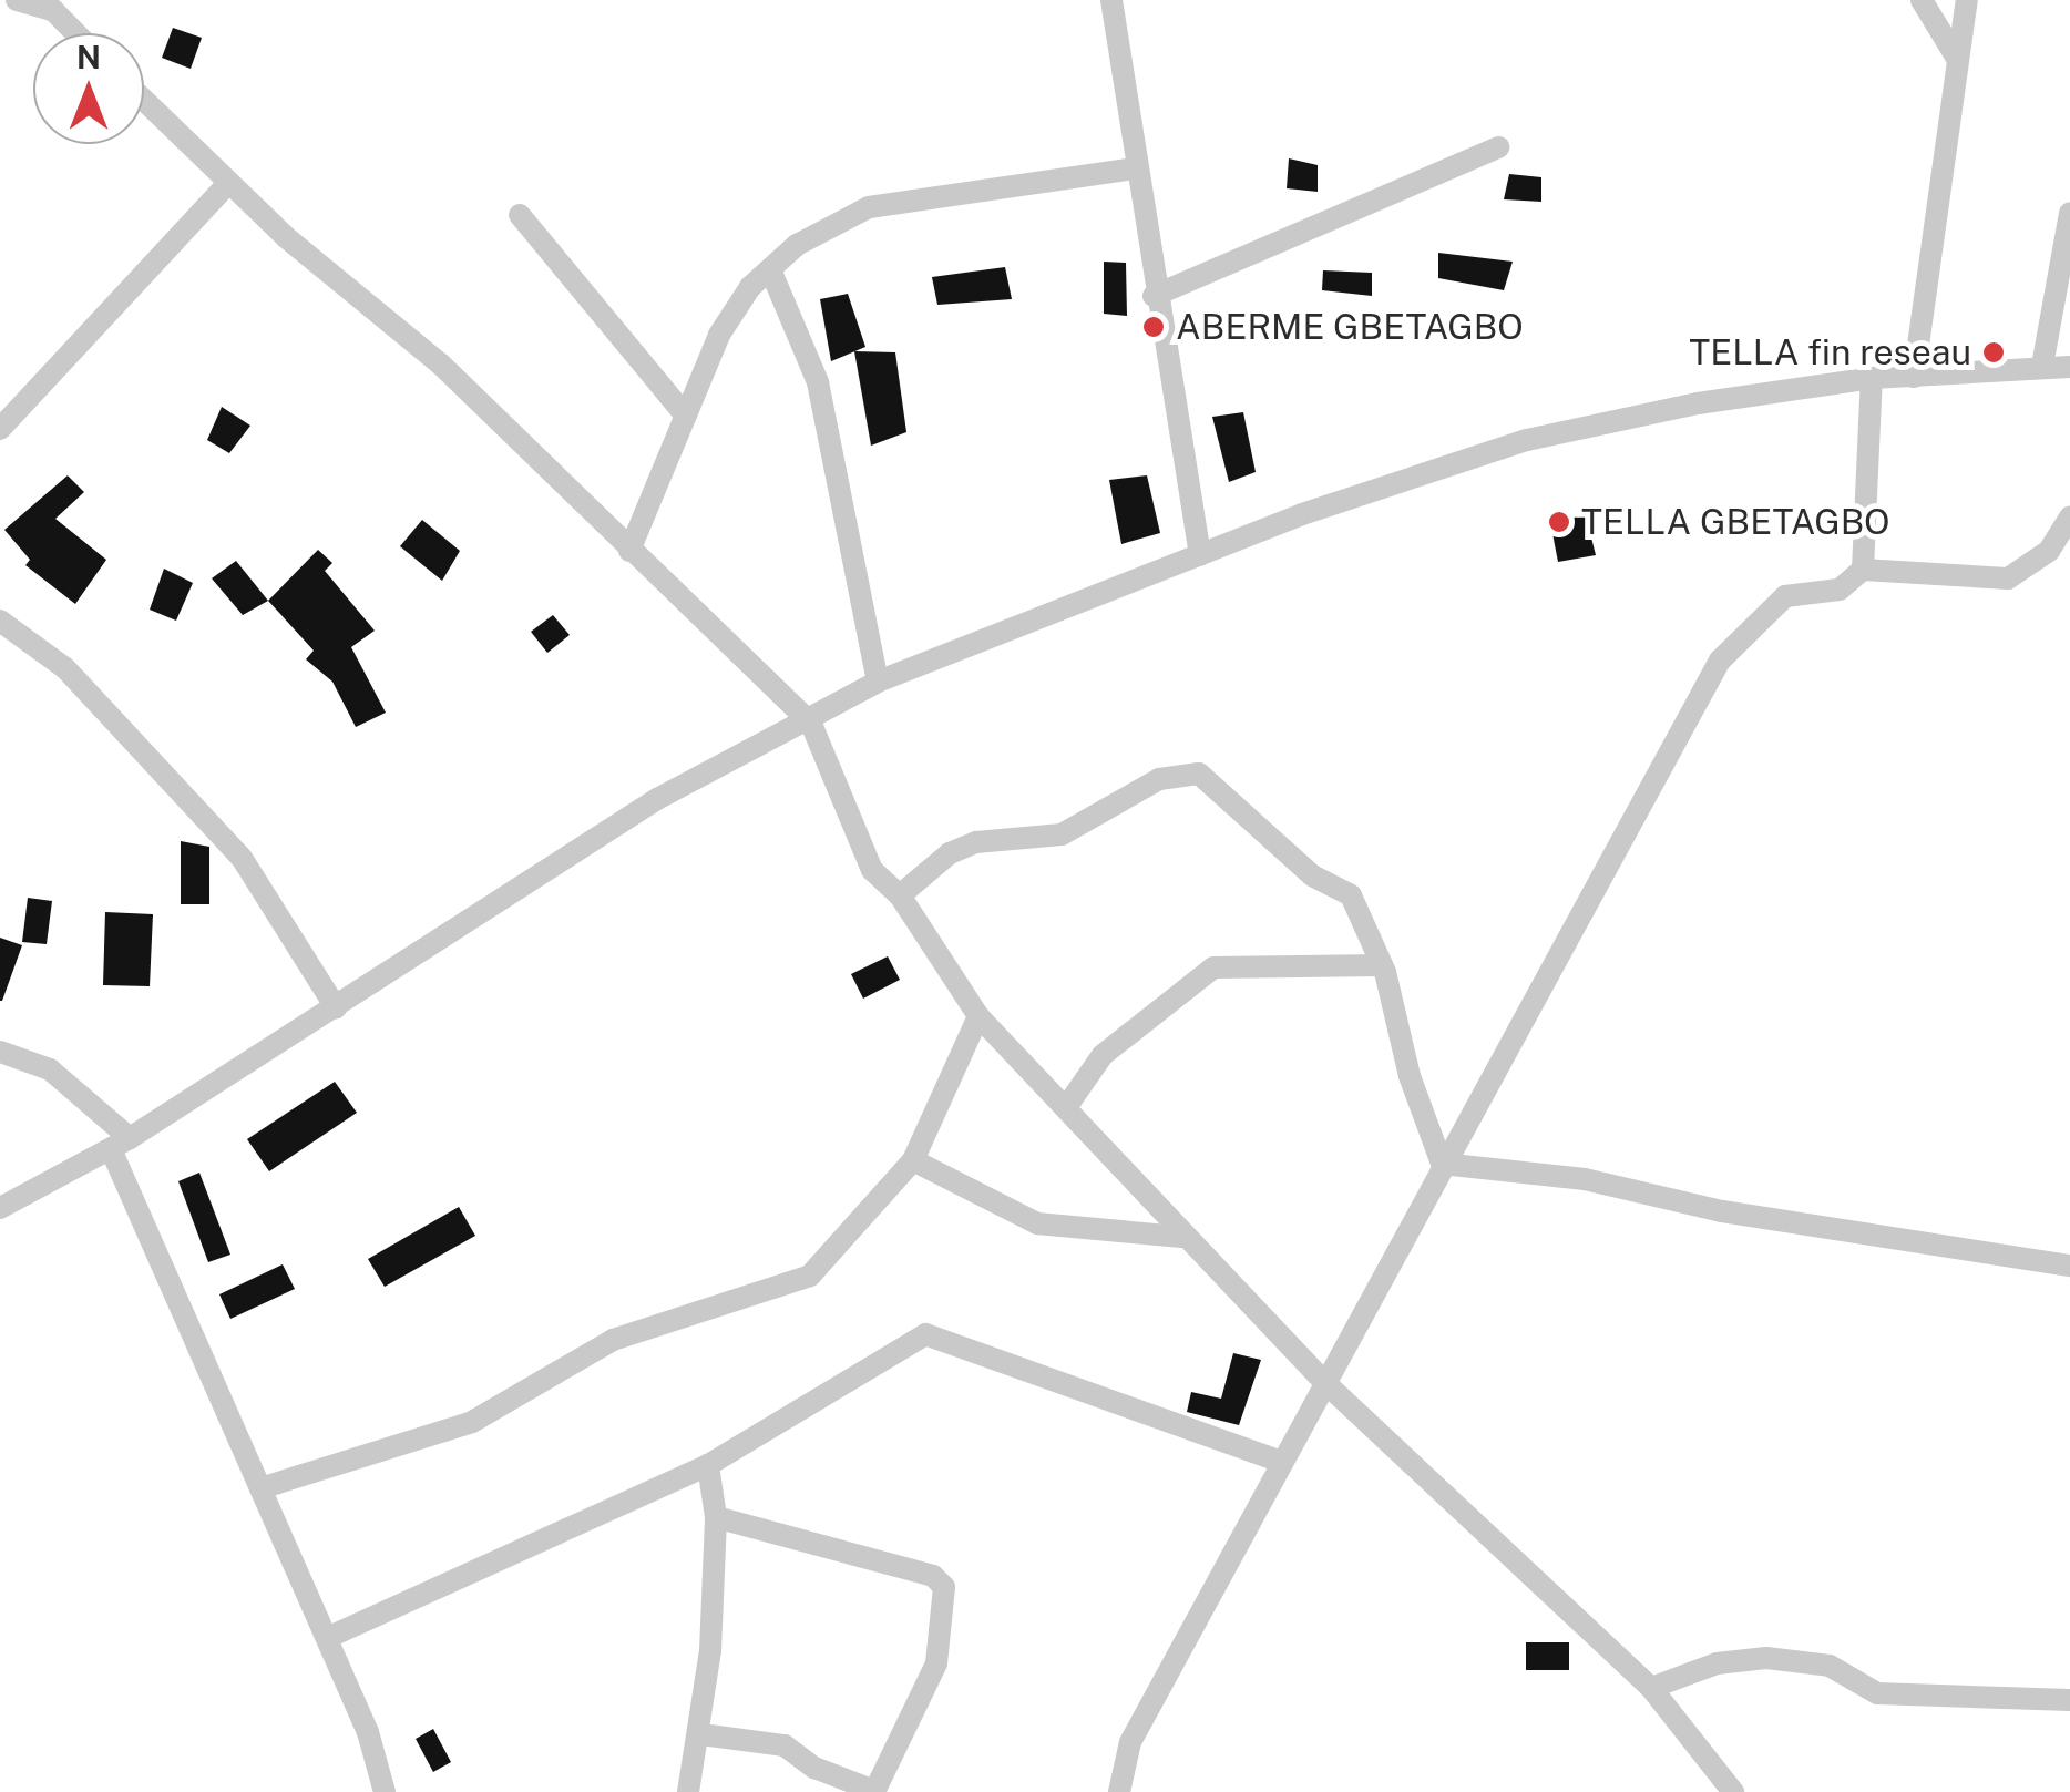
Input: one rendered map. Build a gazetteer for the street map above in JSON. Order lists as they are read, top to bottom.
{
  "places": ["ABERME GBETAGBO", "TELLA fin reseau", "TELLA GBETAGBO"],
  "north": "top"
}
